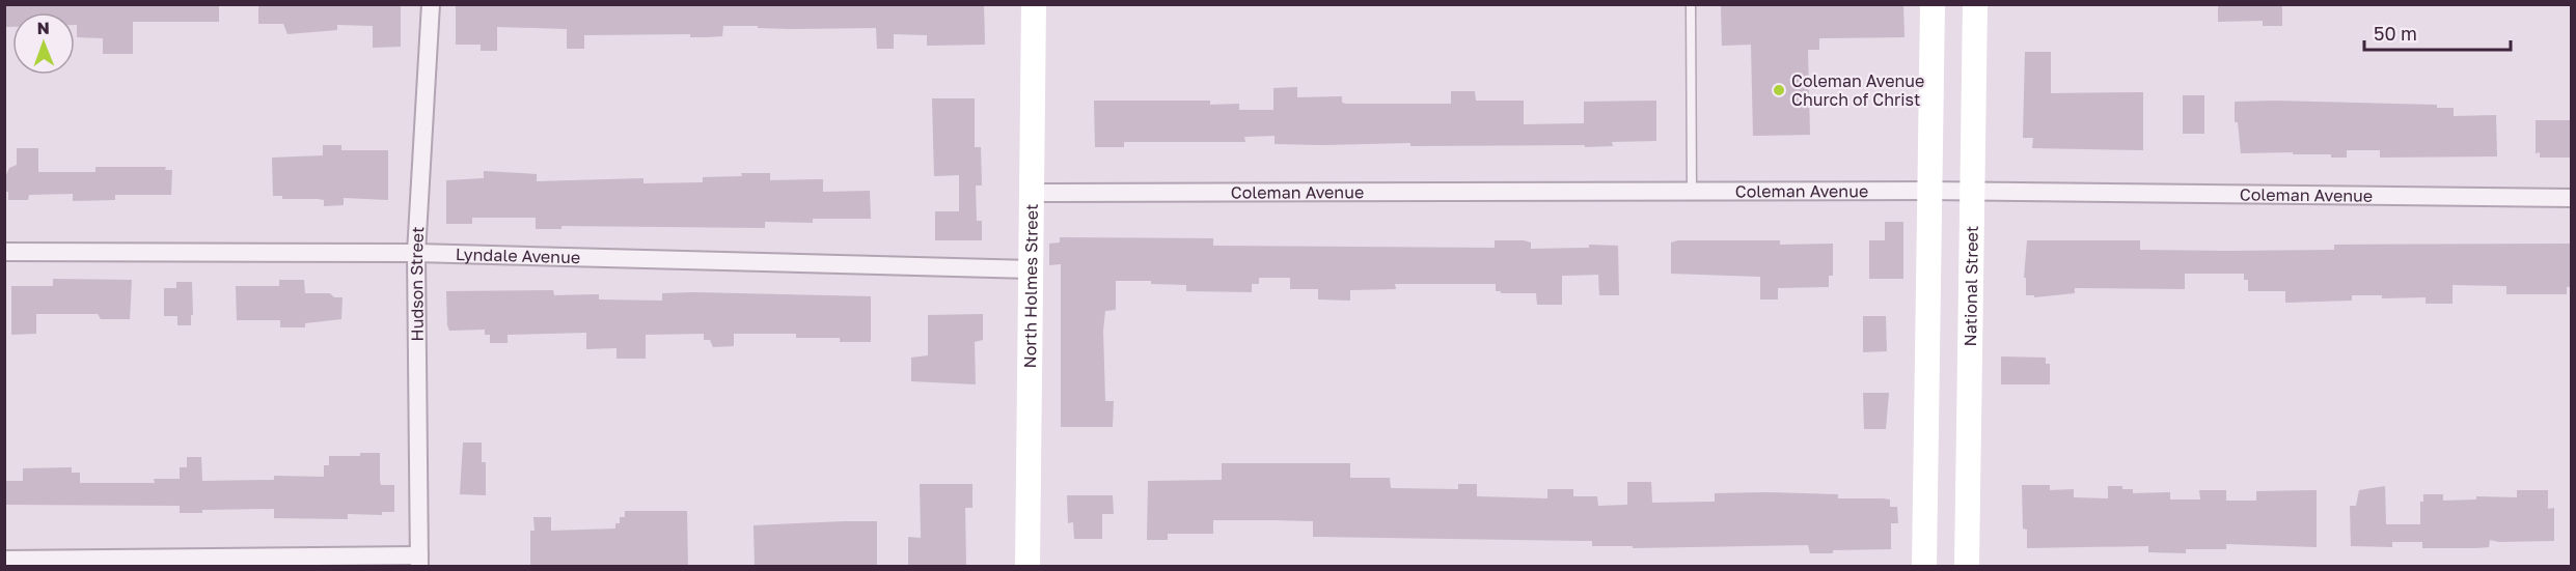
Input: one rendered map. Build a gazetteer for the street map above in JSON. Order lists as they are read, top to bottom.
{
  "streets": {
    "main road": ["National Street", "North Holmes Street"],
    "street": ["Coleman Avenue", "Lyndale Avenue", "Hudson Street"]
  },
  "crossings": [
    ["Coleman Avenue", "National Street"],
    ["Coleman Avenue", "North Holmes Street"],
    ["Lyndale Avenue", "Hudson Street"],
    ["Lyndale Avenue", "North Holmes Street"]
  ],
  "places": ["Coleman Avenue Church of Christ"],
  "scale_bar": "50 m",
  "north": "top"
}
